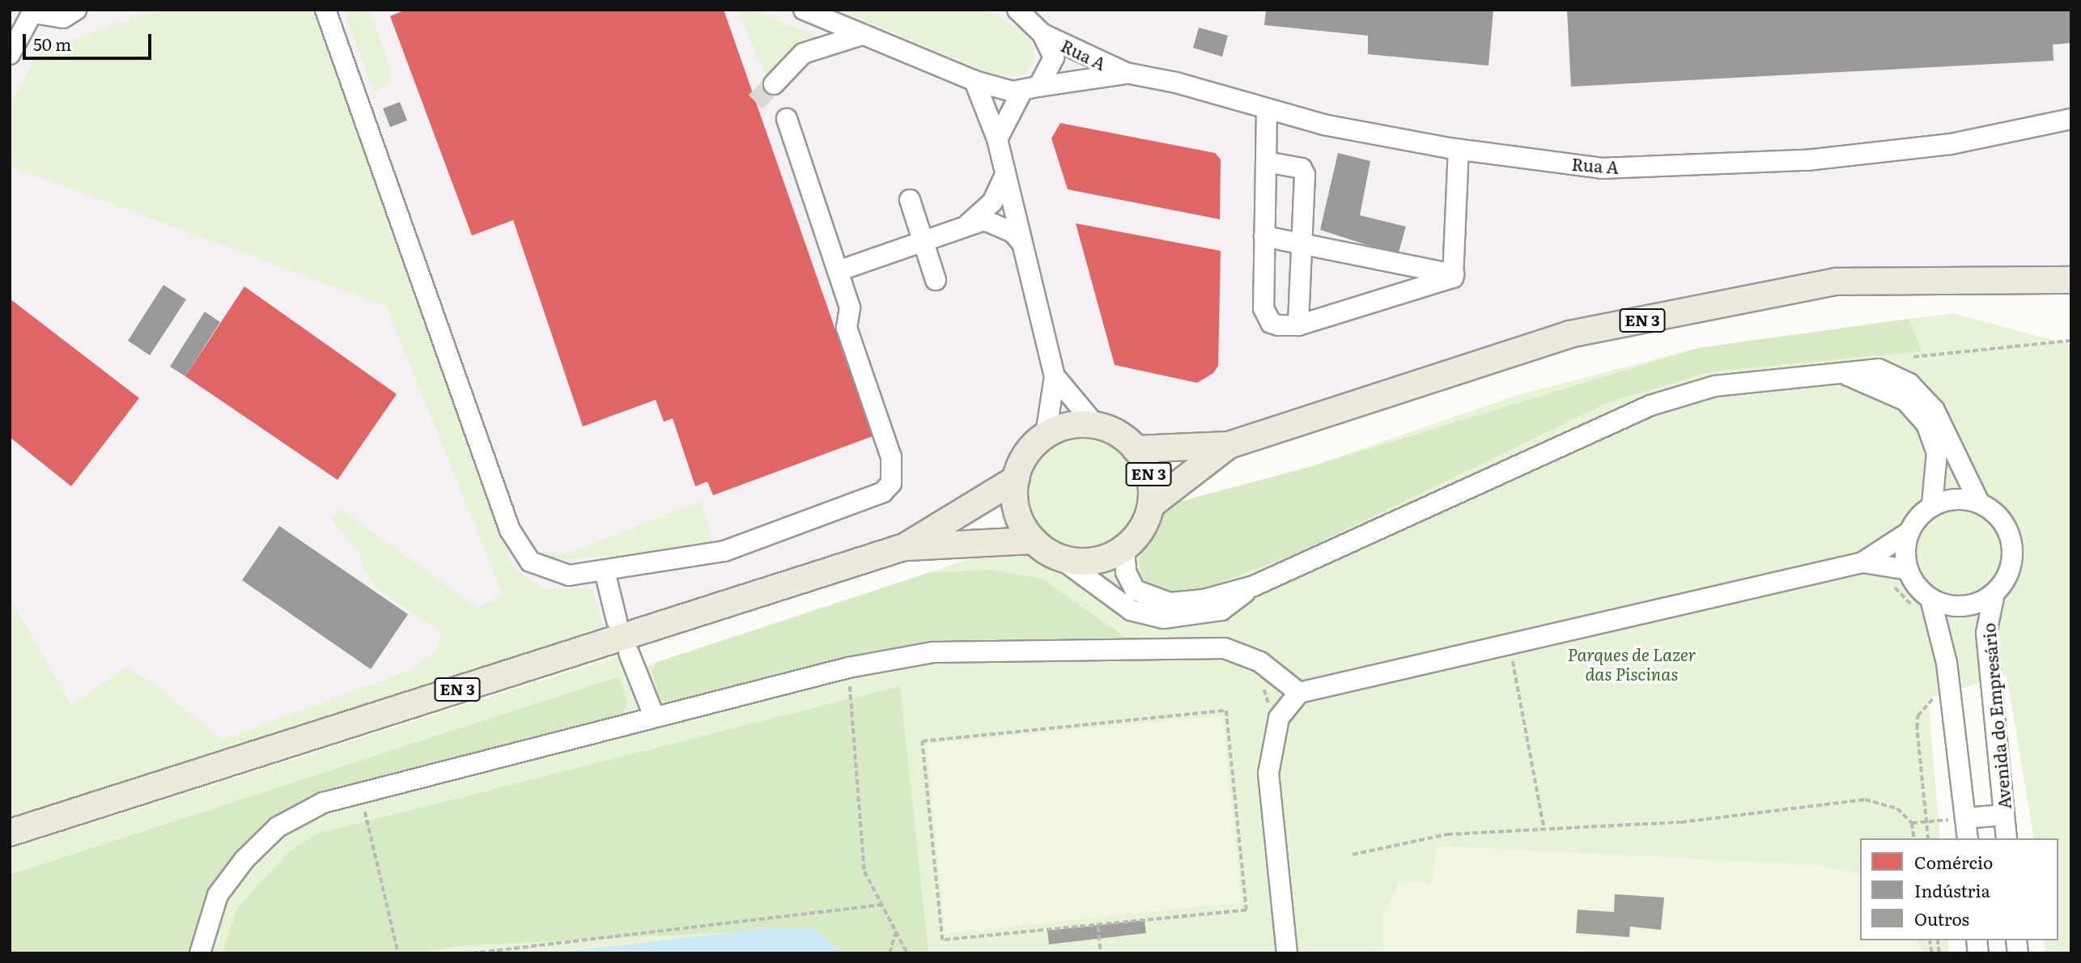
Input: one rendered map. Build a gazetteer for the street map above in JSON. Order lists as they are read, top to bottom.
{
  "streets": {
    "main road": ["EN 3"],
    "street": ["Rua A", "Avenida do Empresário"]
  },
  "parks": ["Parques de Lazer das Piscinas"],
  "legend": ["Comércio", "Indústria", "Outros"],
  "scale_bar": "50 m"
}
